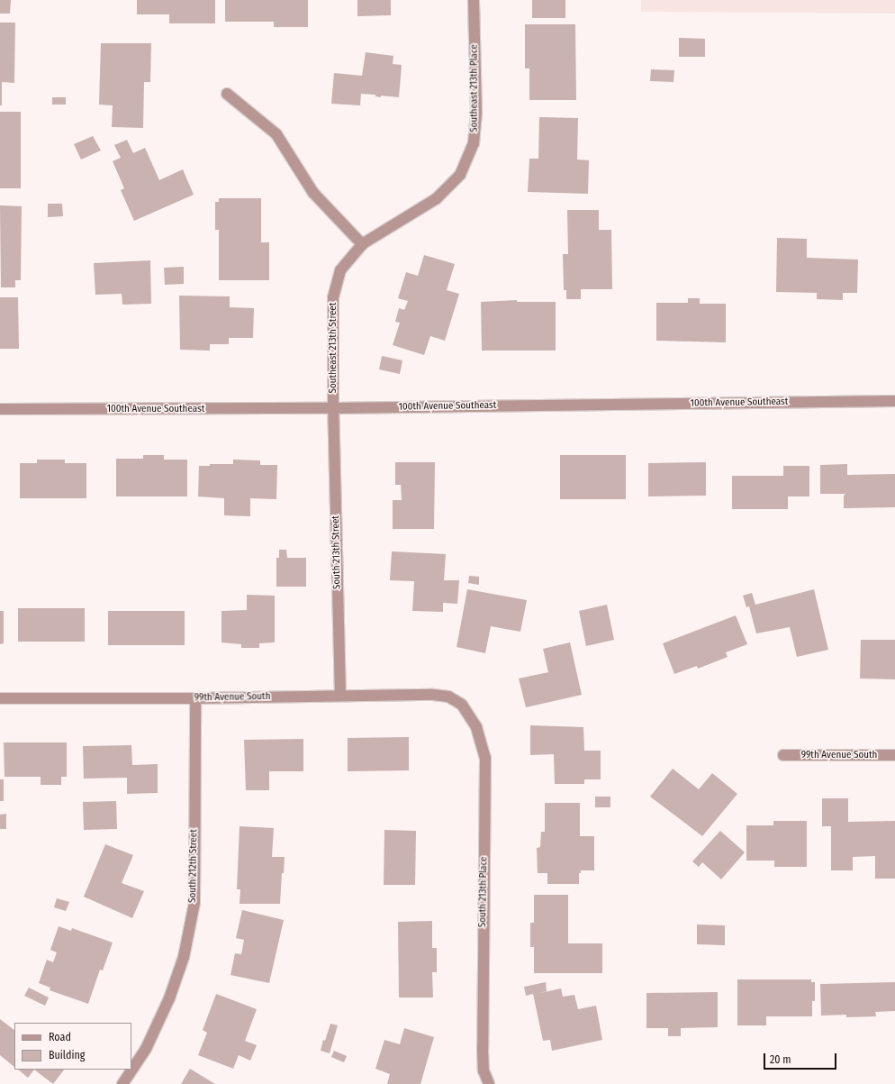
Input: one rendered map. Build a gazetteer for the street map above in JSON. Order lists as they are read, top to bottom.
{
  "streets": {
    "street": [
      "Southeast 213th Place",
      "Southeast 213th Street",
      "100th Avenue Southeast",
      "South 213th Street",
      "99th Avenue South",
      "South 212th Street",
      "South 213th Place"
    ]
  },
  "crossings": [
    ["Southeast 213th Place", "Southeast 213th Street"],
    ["Southeast 213th Street", "100th Avenue Southeast"],
    ["Southeast 213th Street", "South 213th Street"],
    ["100th Avenue Southeast", "South 213th Street"],
    ["South 213th Street", "99th Avenue South"],
    ["99th Avenue South", "South 212th Street"],
    ["99th Avenue South", "South 213th Place"]
  ],
  "legend": ["Road", "Building"],
  "scale_bar": "20 m"
}
